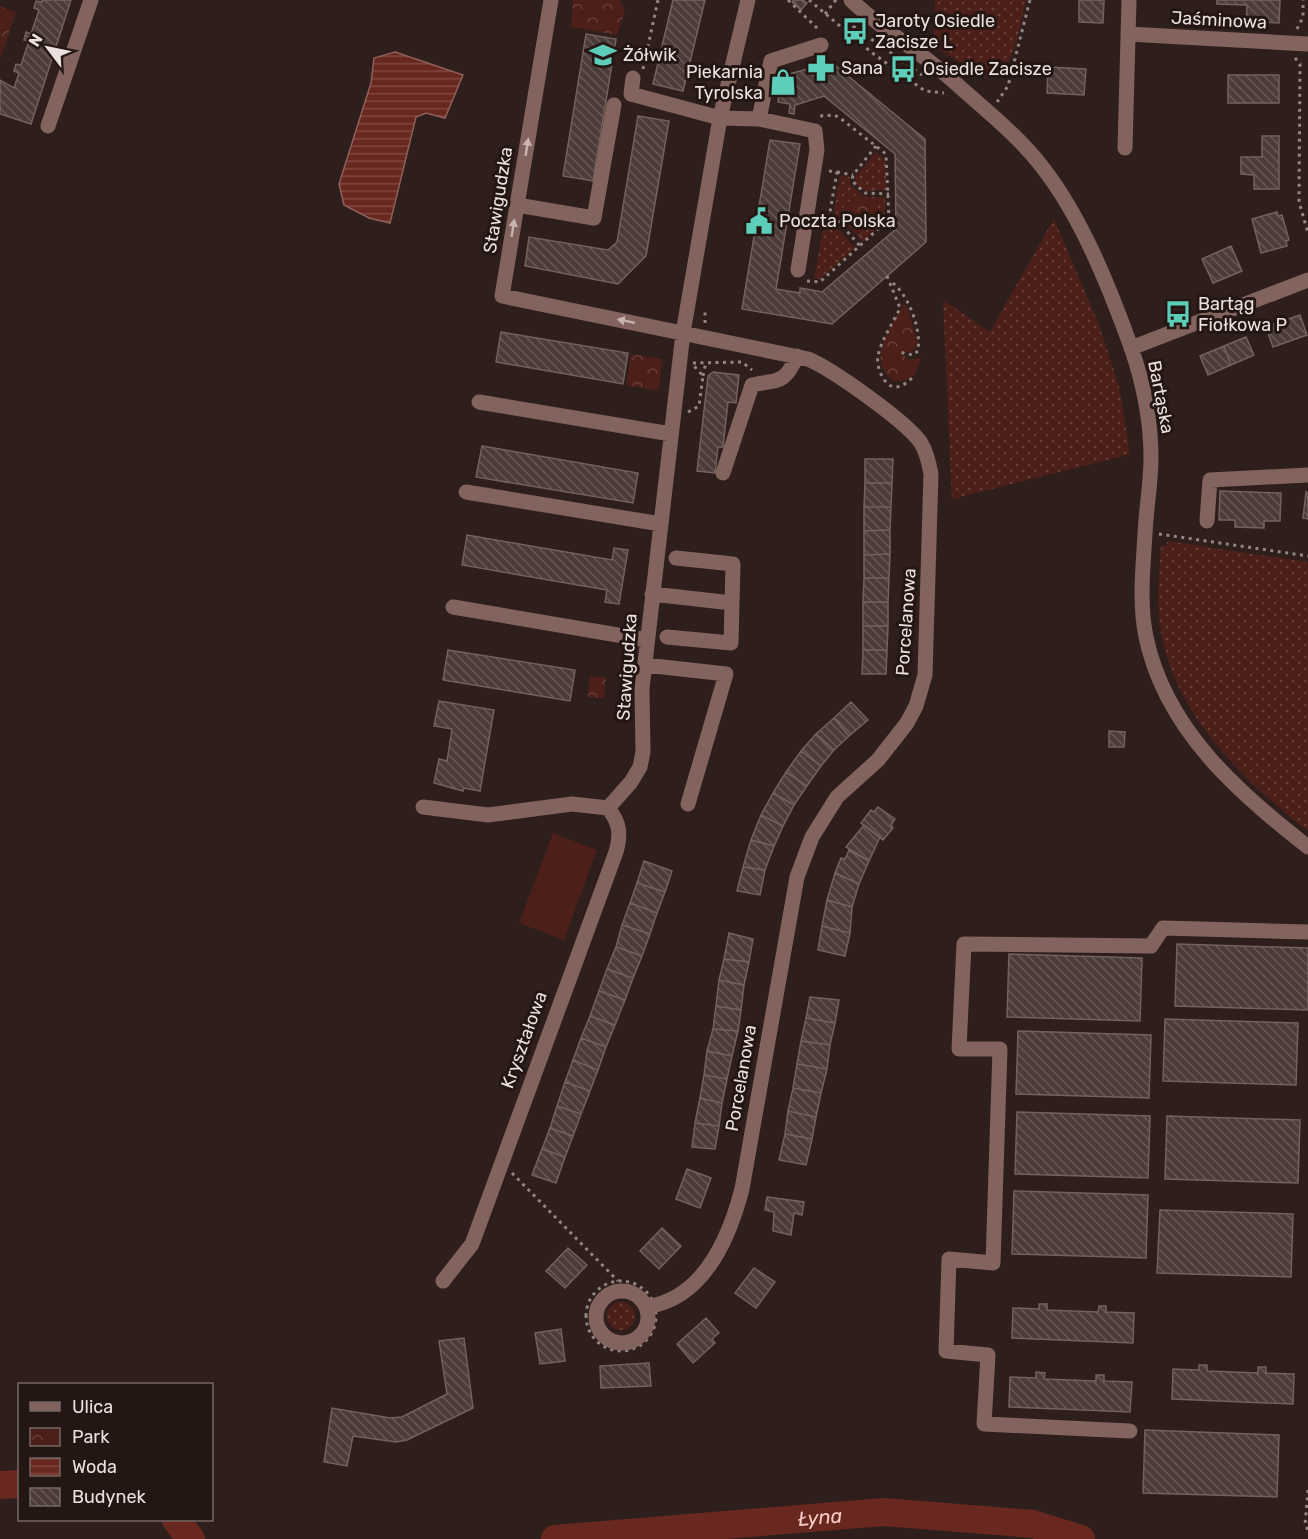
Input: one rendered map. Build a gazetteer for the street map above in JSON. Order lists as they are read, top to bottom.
{
  "streets": {
    "street": [
      "Jaśminowa",
      "Stawigudzka",
      "Bartąska",
      "Porcelanowa",
      "Kryształowa"
    ]
  },
  "crossings": [
    ["Stawigudzka", "Porcelanowa"],
    ["Stawigudzka", "Kryształowa"]
  ],
  "water": ["Łyna"],
  "places": {
    "bus stop": ["Jaroty Osiedle Zacisze L", "Osiedle Zacisze", "Bartąg Fiołkowa P"],
    "school or university": ["Żółwik"],
    "pharmacy": ["Sana"],
    "shop": ["Piekarnia Tyrolska"],
    "public building": ["Poczta Polska"]
  },
  "legend": [
    "Ulica",
    "Park",
    "Woda",
    "Budynek"
  ],
  "north": "top left"
}
